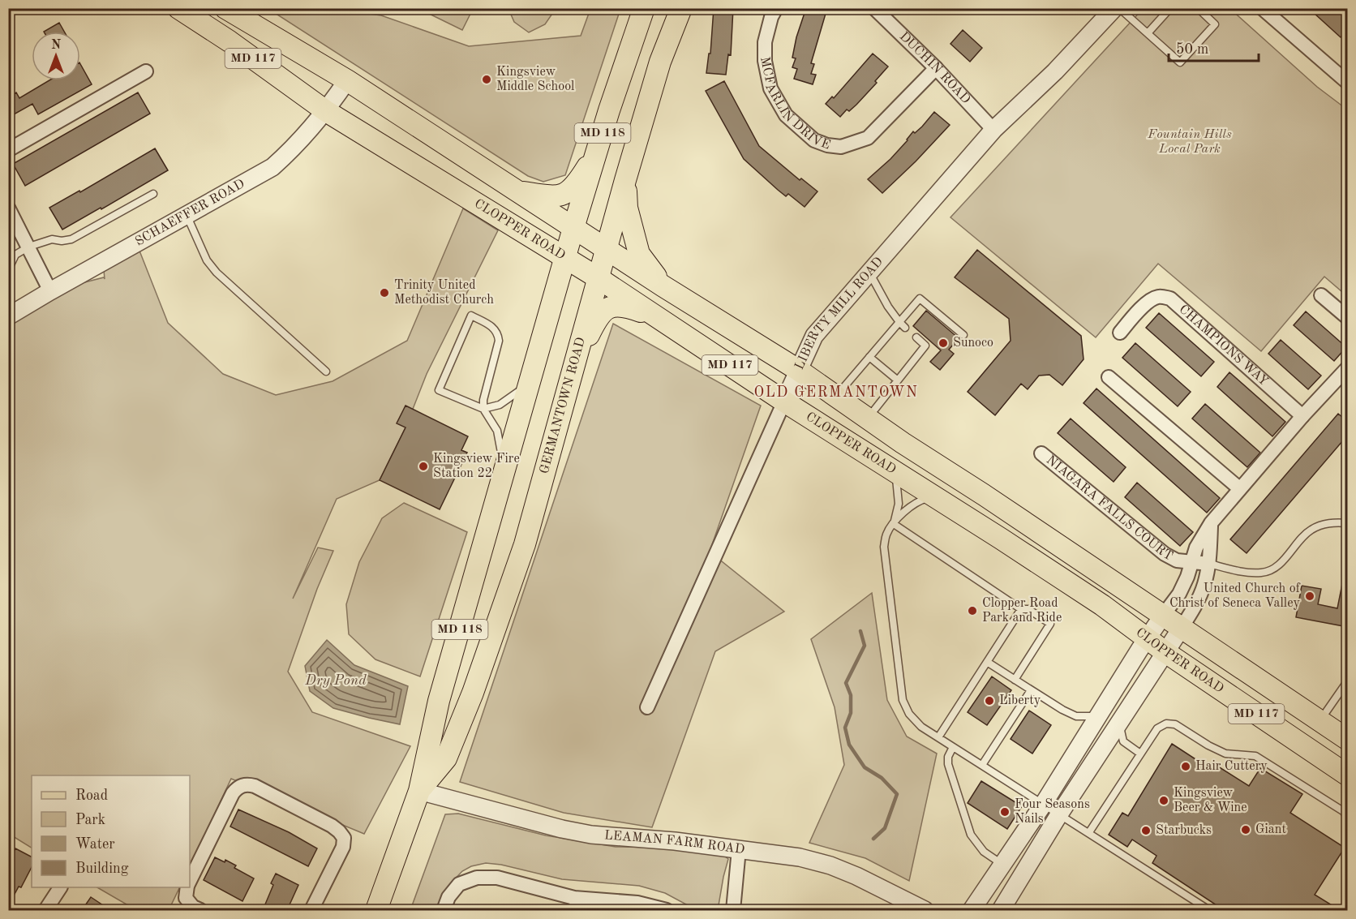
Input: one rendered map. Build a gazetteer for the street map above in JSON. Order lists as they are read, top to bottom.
{
  "streets": {
    "main road": [
      "MD 117",
      "MD 118",
      "CLOPPER ROAD",
      "GERMANTOWN ROAD"
    ],
    "street": [
      "DUCHIN ROAD",
      "MCFARLIN DRIVE",
      "SCHAEFFER ROAD",
      "LIBERTY MILL ROAD",
      "CHAMPIONS WAY",
      "NIAGARA FALLS COURT",
      "LEAMAN FARM ROAD"
    ]
  },
  "crossings": [
    ["DUCHIN ROAD", "MCFARLIN DRIVE"],
    ["DUCHIN ROAD", "LIBERTY MILL ROAD"],
    ["SCHAEFFER ROAD", "CLOPPER ROAD"],
    ["CLOPPER ROAD", "LIBERTY MILL ROAD"],
    ["CLOPPER ROAD", "GERMANTOWN ROAD"],
    ["GERMANTOWN ROAD", "LEAMAN FARM ROAD"]
  ],
  "districts": ["OLD GERMANTOWN"],
  "water": ["Dry Pond"],
  "parks": ["Fountain Hills Local Park"],
  "places": [
    "Kingsview Middle School",
    "Trinity United Methodist Church",
    "Sunoco",
    "Kingsview Fire Station 22",
    "United Church of Christ of Seneca Valley",
    "Clopper Road Park and Ride",
    "Liberty",
    "Hair Cuttery",
    "Kingsview Beer & Wine",
    "Four Seasons Nails",
    "Giant",
    "Starbucks"
  ],
  "legend": [
    "Road",
    "Park",
    "Water",
    "Building"
  ],
  "scale_bar": "50 m",
  "north": "top"
}
